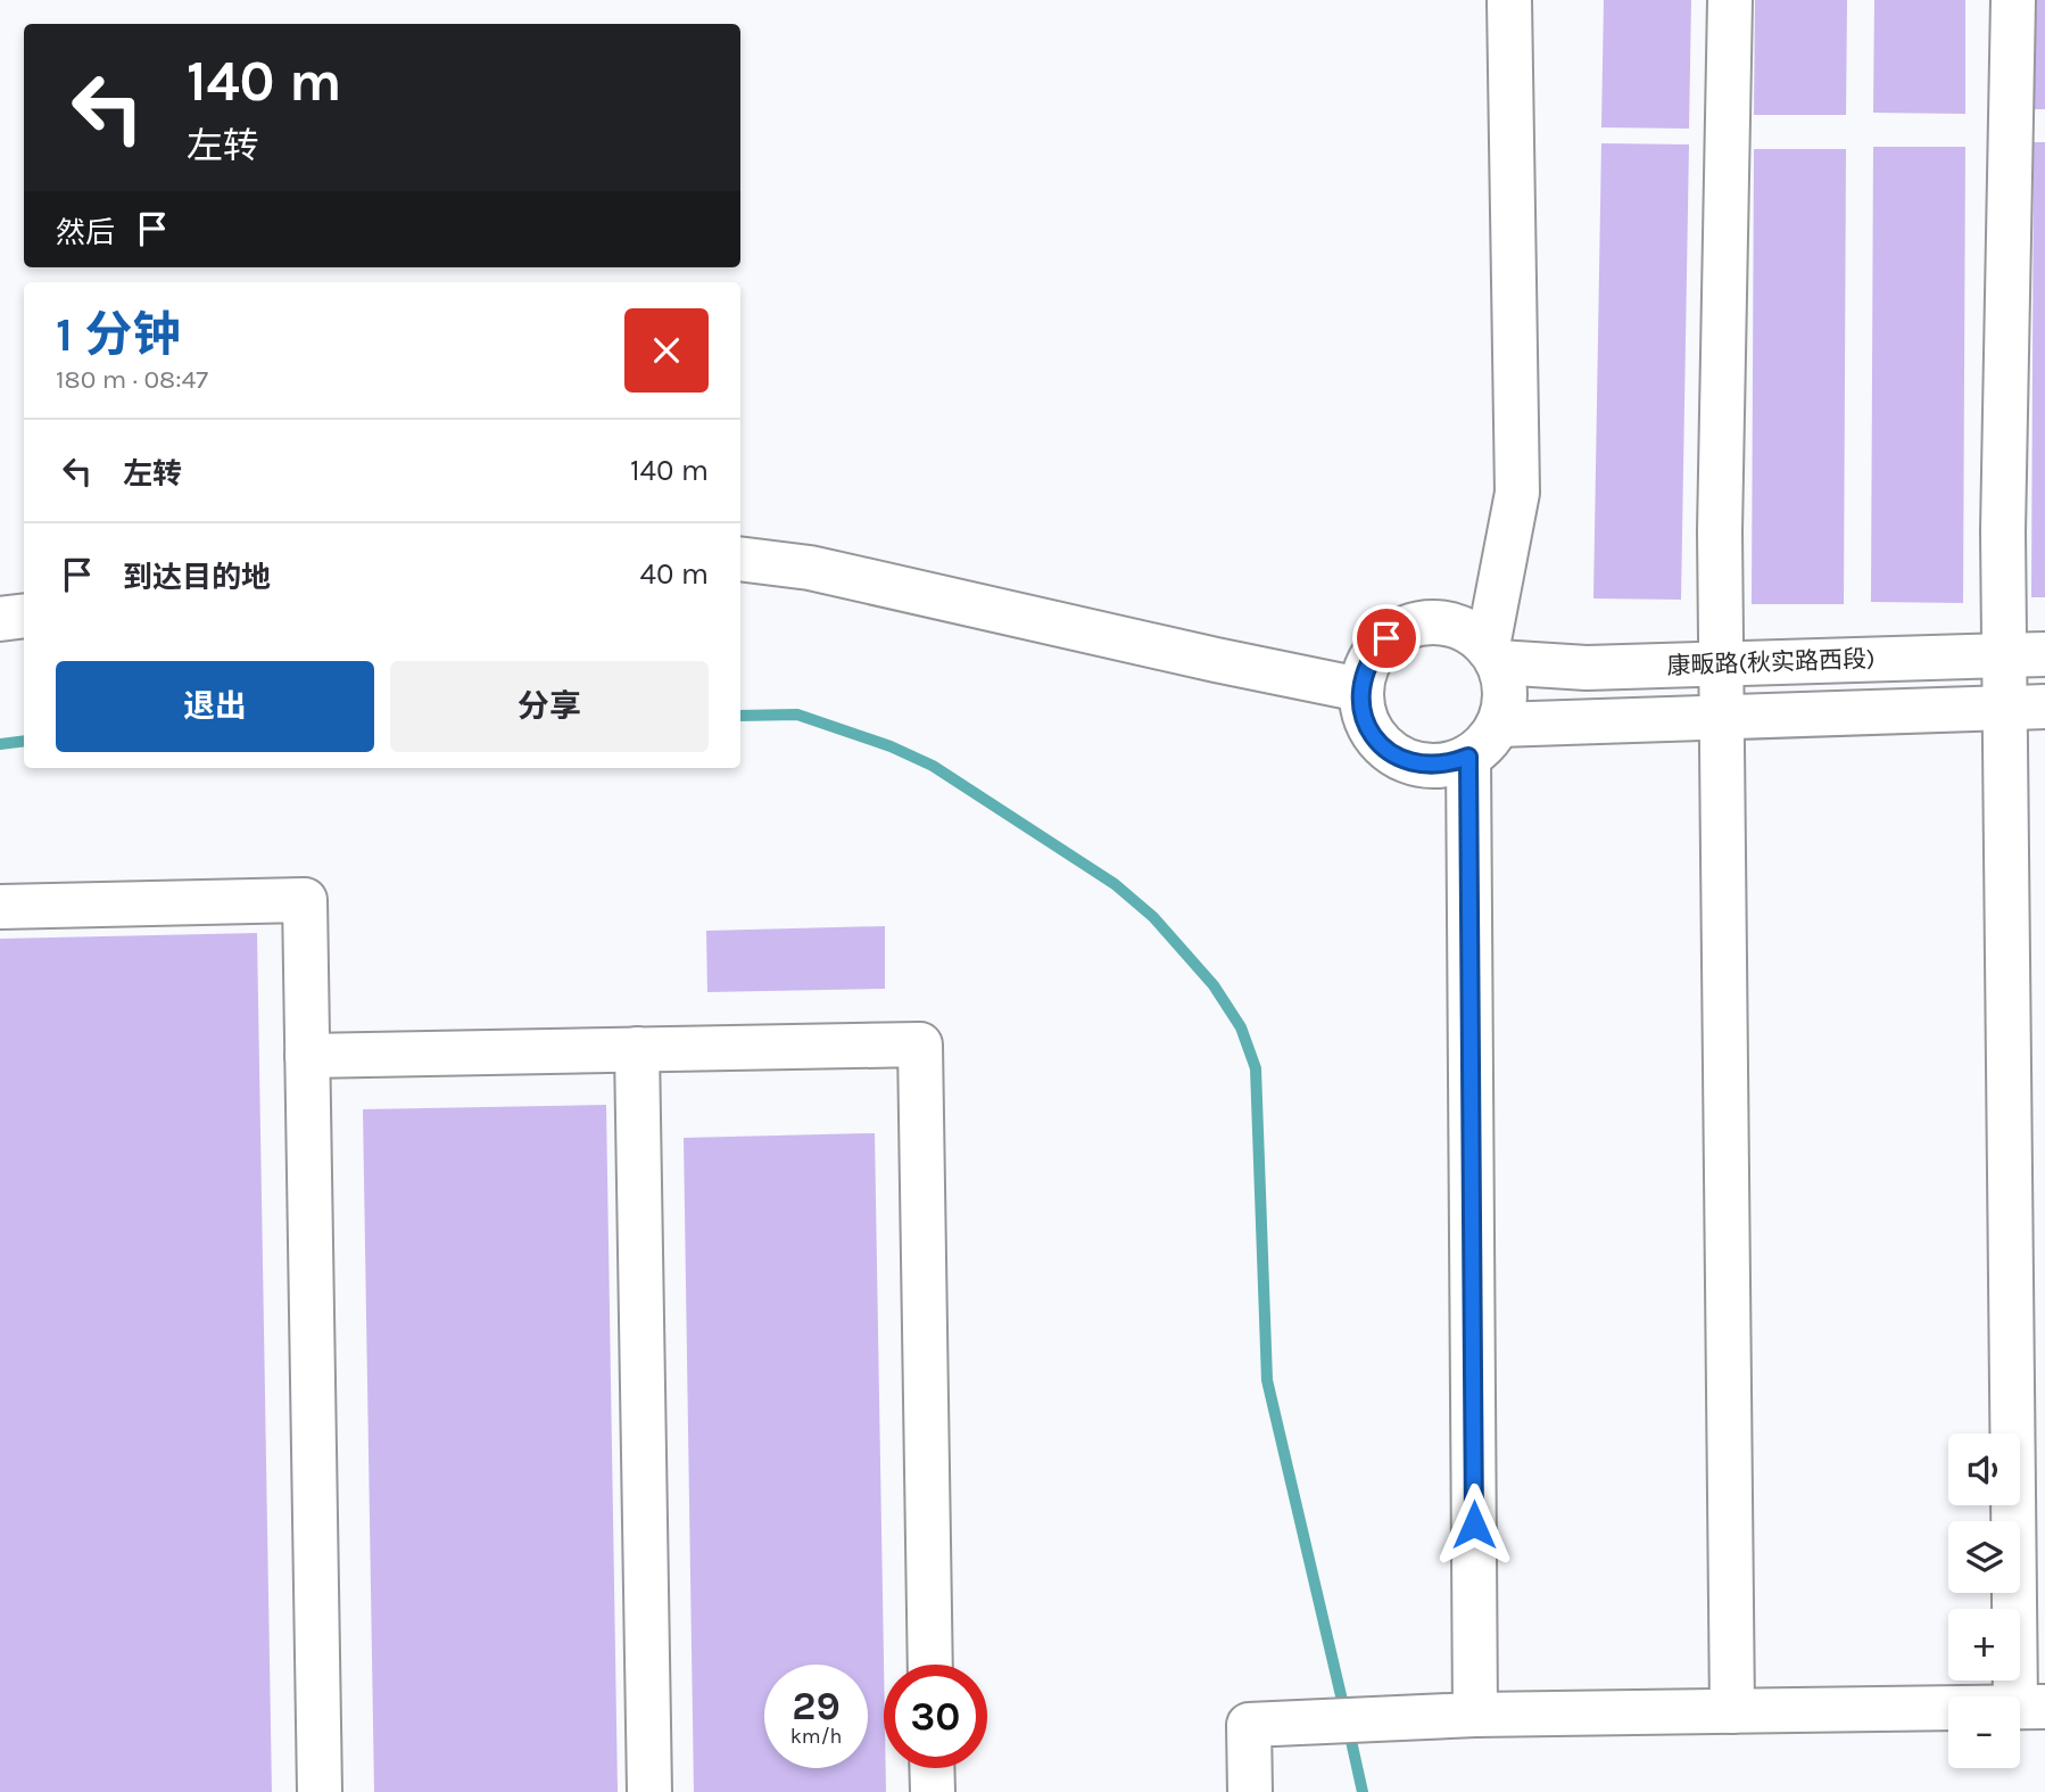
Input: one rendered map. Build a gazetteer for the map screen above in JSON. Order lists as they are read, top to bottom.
{
  "streets": {
    "street": ["康畈路(秋实路西段)"]
  },
  "page": {
    "turn": ["140 m", "左转"],
    "then": "然后",
    "heading": ["1 分钟", "180 m · 08:47"],
    "list": [
      {
        "name": "左转",
        "value": "140 m"
      },
      {
        "name": "到达目的地",
        "value": "40 m"
      }
    ],
    "buttons": ["退出", "分享"],
    "map_buttons": ["+", "−"],
    "speed": "29 km/h",
    "limit": "30"
  }
}
